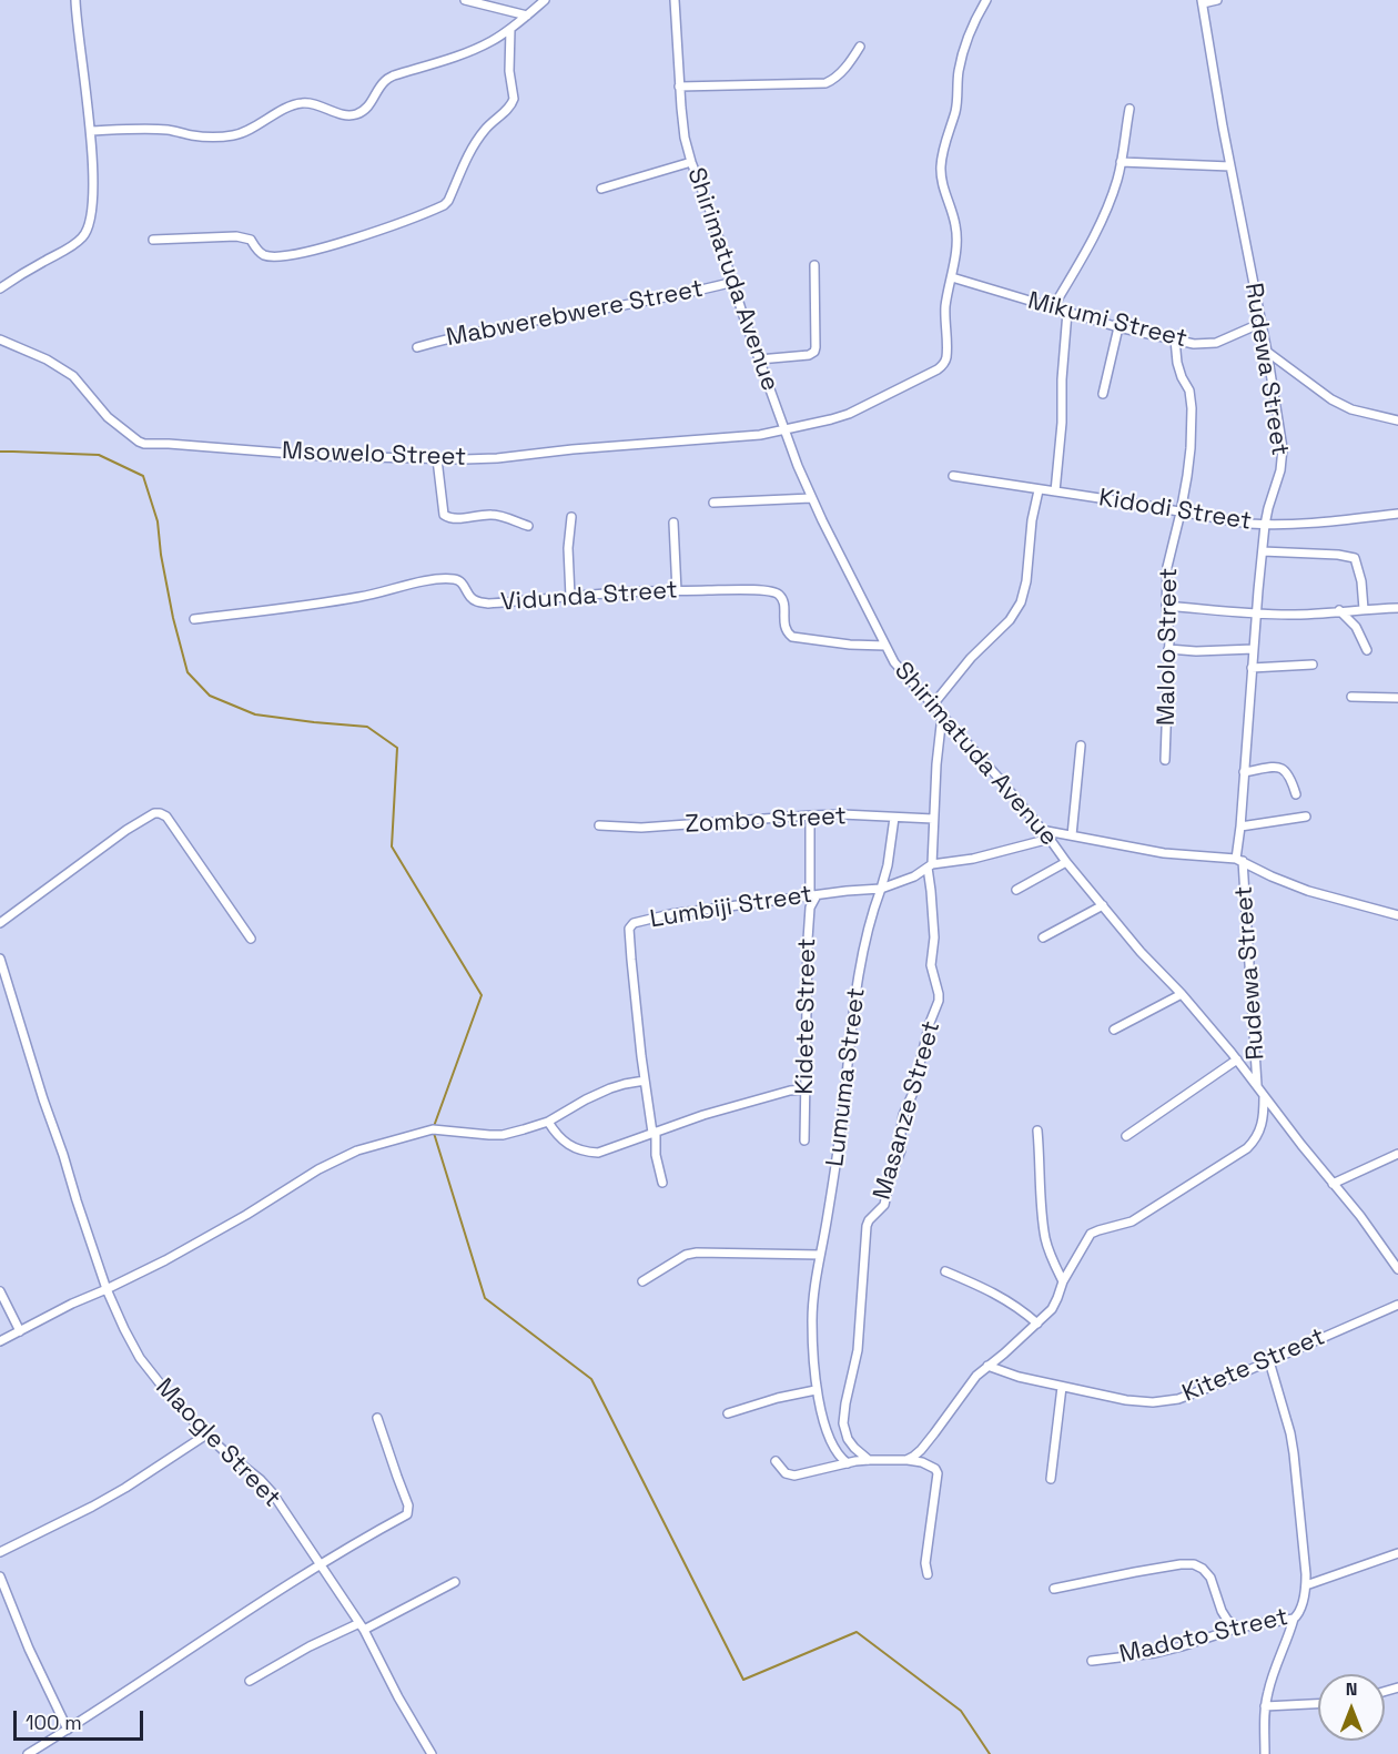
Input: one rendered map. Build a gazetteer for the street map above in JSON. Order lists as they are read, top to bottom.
{
  "streets": {
    "street": [
      "Shirimatuda Avenue",
      "Mabwerebwere Street",
      "Mikumi Street",
      "Rudewa Street",
      "Msowelo Street",
      "Kidodi Street",
      "Vidunda Street",
      "Malolo Street",
      "Zombo Street",
      "Lumbiji Street",
      "Kidete Street",
      "Lumuma Street",
      "Masanze Street",
      "Kitete Street",
      "Maogle Street",
      "Madoto Street"
    ]
  },
  "crossings": [
    ["Shirimatuda Avenue", "Mabwerebwere Street"],
    ["Shirimatuda Avenue", "Rudewa Street"],
    ["Shirimatuda Avenue", "Msowelo Street"],
    ["Shirimatuda Avenue", "Vidunda Street"],
    ["Mikumi Street", "Rudewa Street"],
    ["Mikumi Street", "Msowelo Street"],
    ["Mikumi Street", "Malolo Street"],
    ["Rudewa Street", "Kidodi Street"],
    ["Kidodi Street", "Malolo Street"],
    ["Zombo Street", "Kidete Street"],
    ["Zombo Street", "Lumuma Street"],
    ["Lumbiji Street", "Kidete Street"],
    ["Lumbiji Street", "Lumuma Street"],
    ["Kitete Street", "Madoto Street"]
  ],
  "scale_bar": "100 m",
  "north": "top"
}
